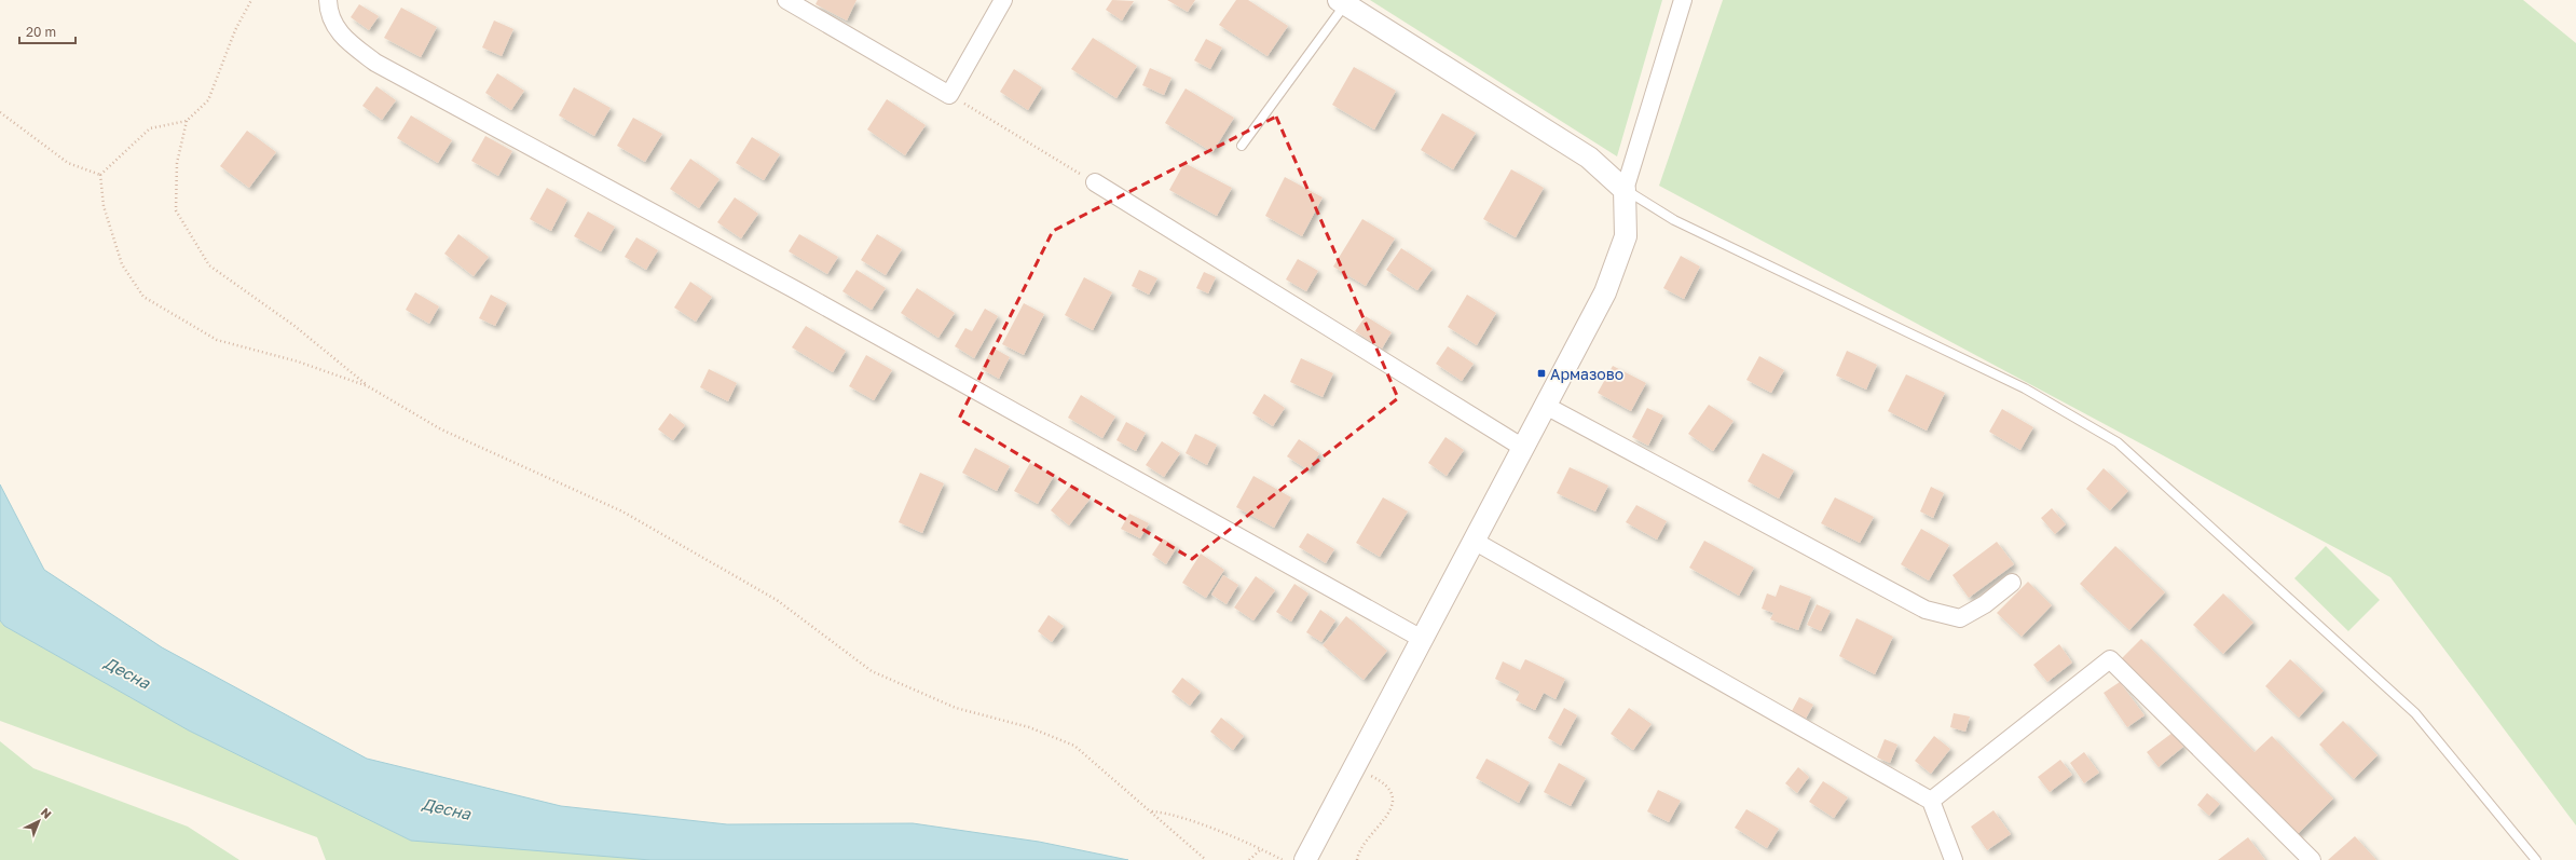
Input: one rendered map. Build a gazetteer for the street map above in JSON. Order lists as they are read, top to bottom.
{
  "water": ["Десна"],
  "places": {
    "transit": ["Армазово"]
  },
  "scale_bar": "20 m",
  "north": "top right"
}
